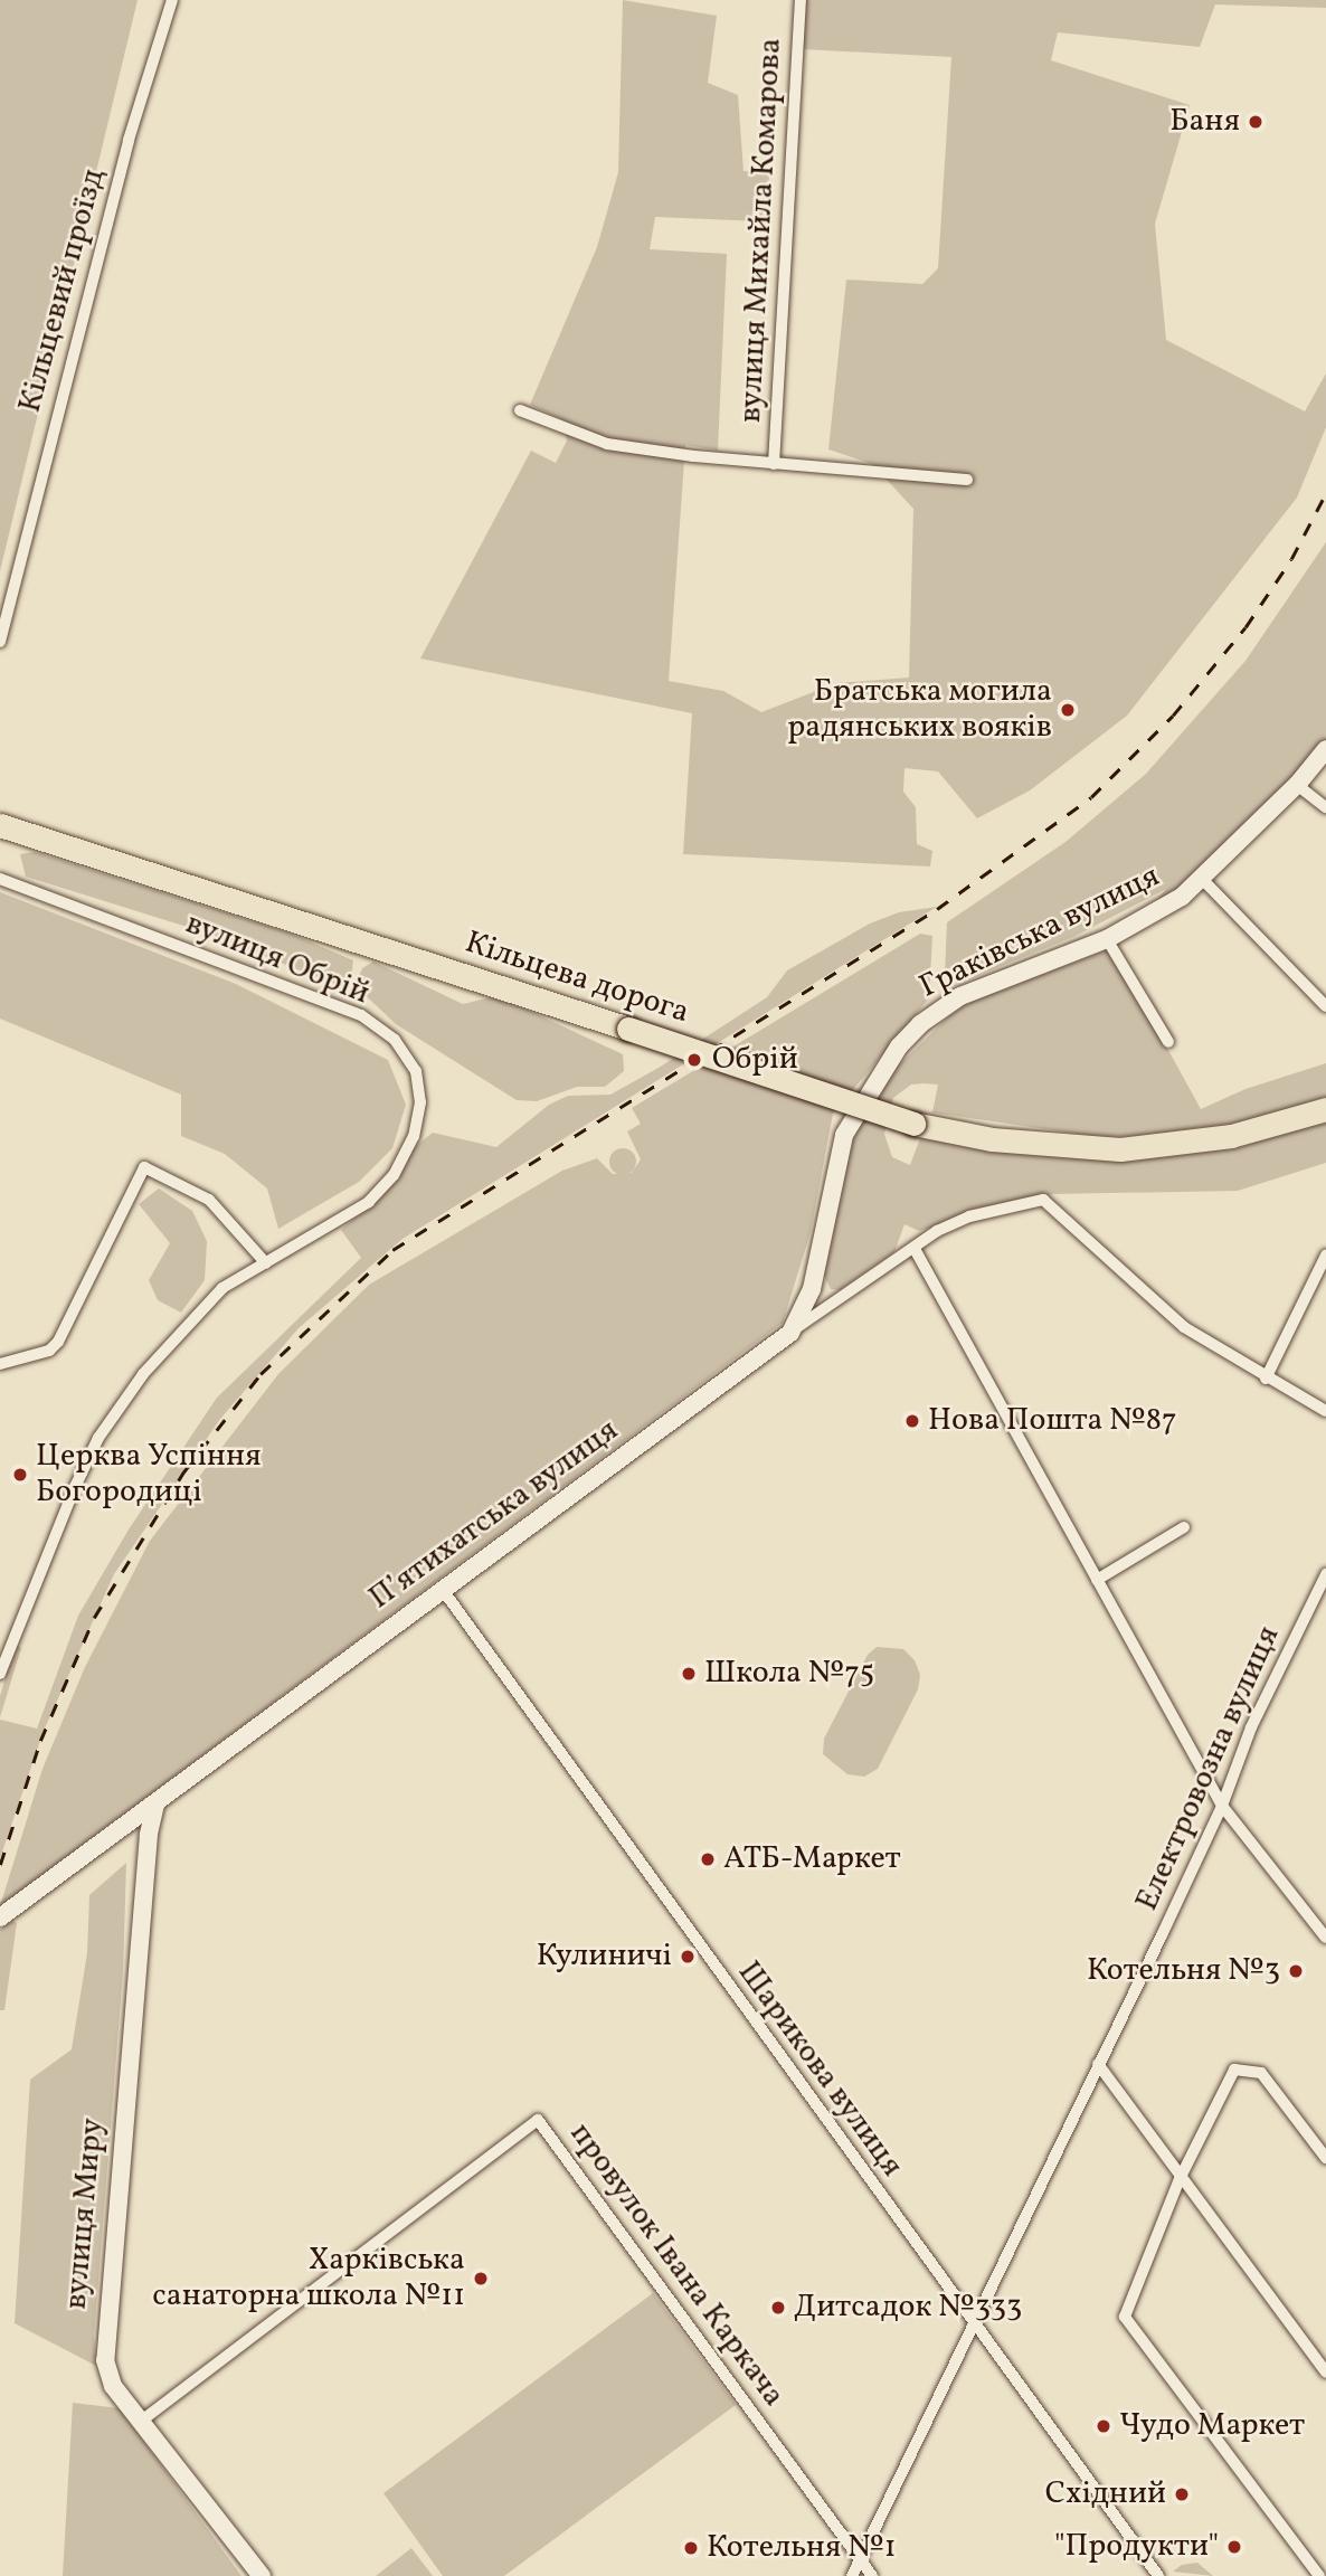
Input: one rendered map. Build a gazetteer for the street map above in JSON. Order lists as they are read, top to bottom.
{
  "streets": {
    "highway": ["Кільцева дорога"],
    "street": [
      "вулиця Михайла Комарова",
      "Кільцевий проїзд",
      "Граківська вулиця",
      "вулиця Обрій",
      "П’ятихатська вулиця",
      "Електровозна вулиця",
      "Шарикова вулиця",
      "вулиця Миру",
      "провулок Івана Каркача"
    ]
  },
  "crossings": [
    ["Граківська вулиця", "П’ятихатська вулиця"],
    ["П’ятихатська вулиця", "Шарикова вулиця"],
    ["П’ятихатська вулиця", "вулиця Миру"],
    ["Електровозна вулиця", "Шарикова вулиця"],
    ["Електровозна вулиця", "провулок Івана Каркача"],
    ["вулиця Миру", "провулок Івана Каркача"]
  ],
  "places": [
    "Баня",
    "Братська могила радянських вояків",
    "Обрій",
    "Нова Пошта №87",
    "Церква Успіння Богородиці",
    "Школа №75",
    "АТБ-Маркет",
    "Кулиничі",
    "Котельня №3",
    "Харківська санаторна школа №11",
    "Дитсадок №333",
    "Чудо Маркет",
    "Східний",
    "\"Продукти\"",
    "Котельня №1"
  ]
}
